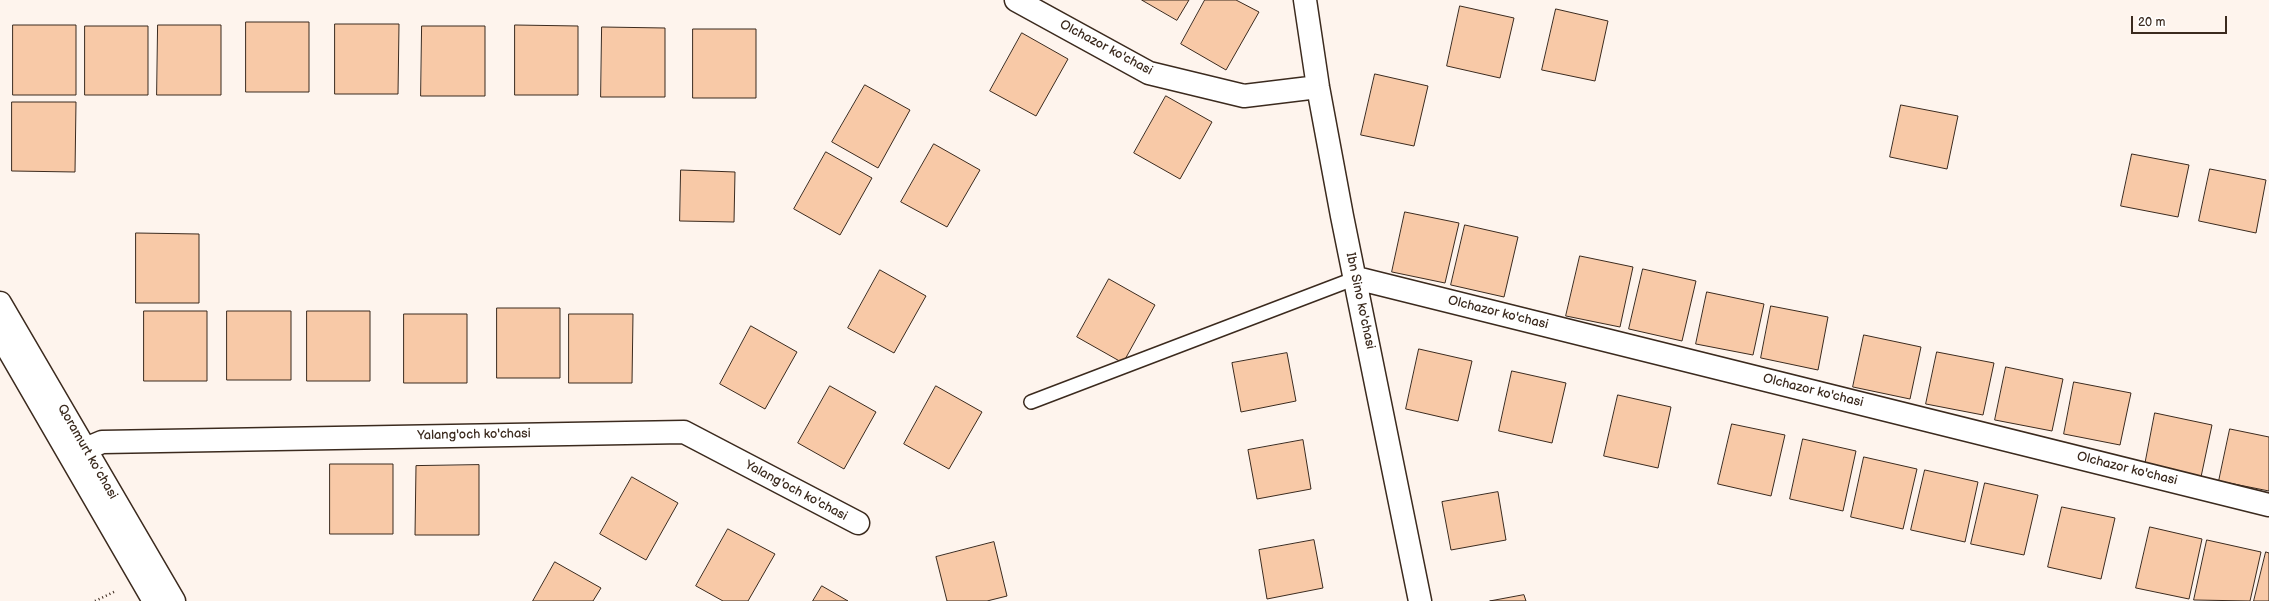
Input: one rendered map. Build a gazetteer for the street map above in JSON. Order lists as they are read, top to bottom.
{
  "streets": {
    "street": [
      "Olchazor ko'chasi",
      "Ibn Sino ko'chasi",
      "Yalang'och ko'chasi",
      "Qoramurt koʻchasi"
    ]
  },
  "crossings": [
    ["Olchazor ko'chasi", "Ibn Sino ko'chasi"],
    ["Yalang'och ko'chasi", "Qoramurt koʻchasi"]
  ],
  "scale_bar": "20 m"
}
